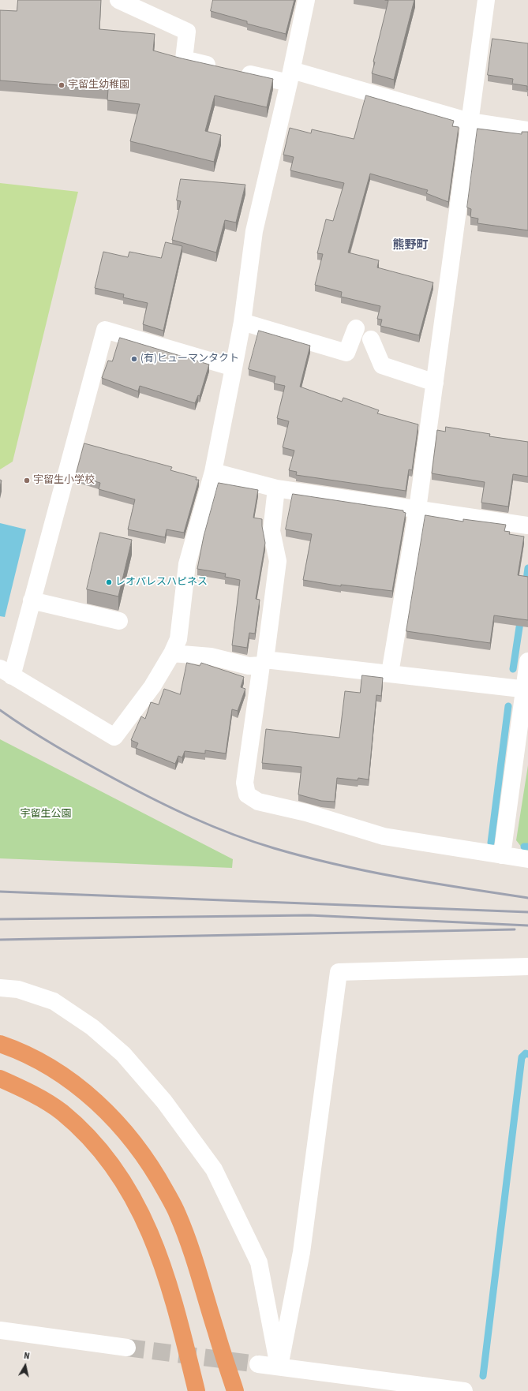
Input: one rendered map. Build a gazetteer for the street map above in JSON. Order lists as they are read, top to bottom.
{
  "districts": ["熊野町"],
  "parks": ["宇留生公園"],
  "places": [
    "宇留生幼稚園",
    "(有)ヒューマンタクト",
    "宇留生小学校",
    "レオパレスハピネス"
  ],
  "north": "top"
}
